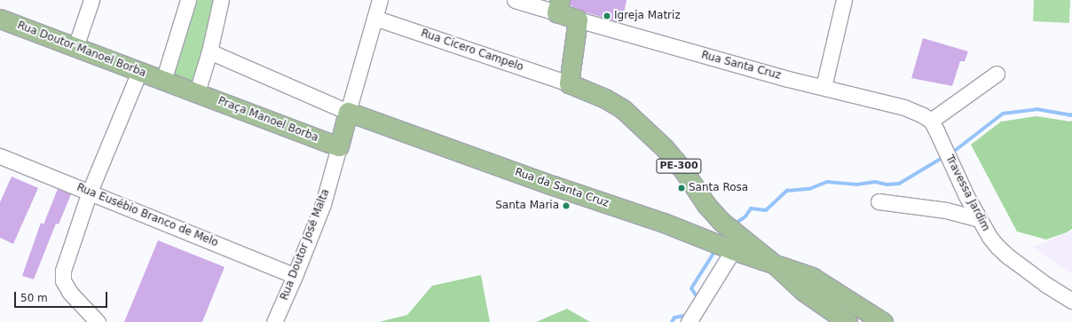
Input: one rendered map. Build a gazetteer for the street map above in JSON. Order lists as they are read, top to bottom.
{
  "streets": {
    "main road": [
      "Rua Doutor Manoel Borba",
      "Praça Manoel Borba",
      "PE-300",
      "Rua da Santa Cruz"
    ],
    "street": [
      "Rua Cicero Campelo",
      "Rua Santa Cruz",
      "Travessa Jardim",
      "Rua Eusébio Branco de Melo",
      "Rua Doutor José Malta"
    ]
  },
  "crossings": [
    ["Rua Doutor Manoel Borba", "Praça Manoel Borba"],
    ["Rua Cicero Campelo", "PE-300"],
    ["Rua Santa Cruz", "Travessa Jardim"],
    ["Praça Manoel Borba", "Rua Doutor José Malta"],
    ["PE-300", "Rua da Santa Cruz"],
    ["Rua Eusébio Branco de Melo", "Rua Doutor José Malta"]
  ],
  "places": ["Igreja Matriz", "Santa Rosa", "Santa Maria"],
  "scale_bar": "50 m"
}
